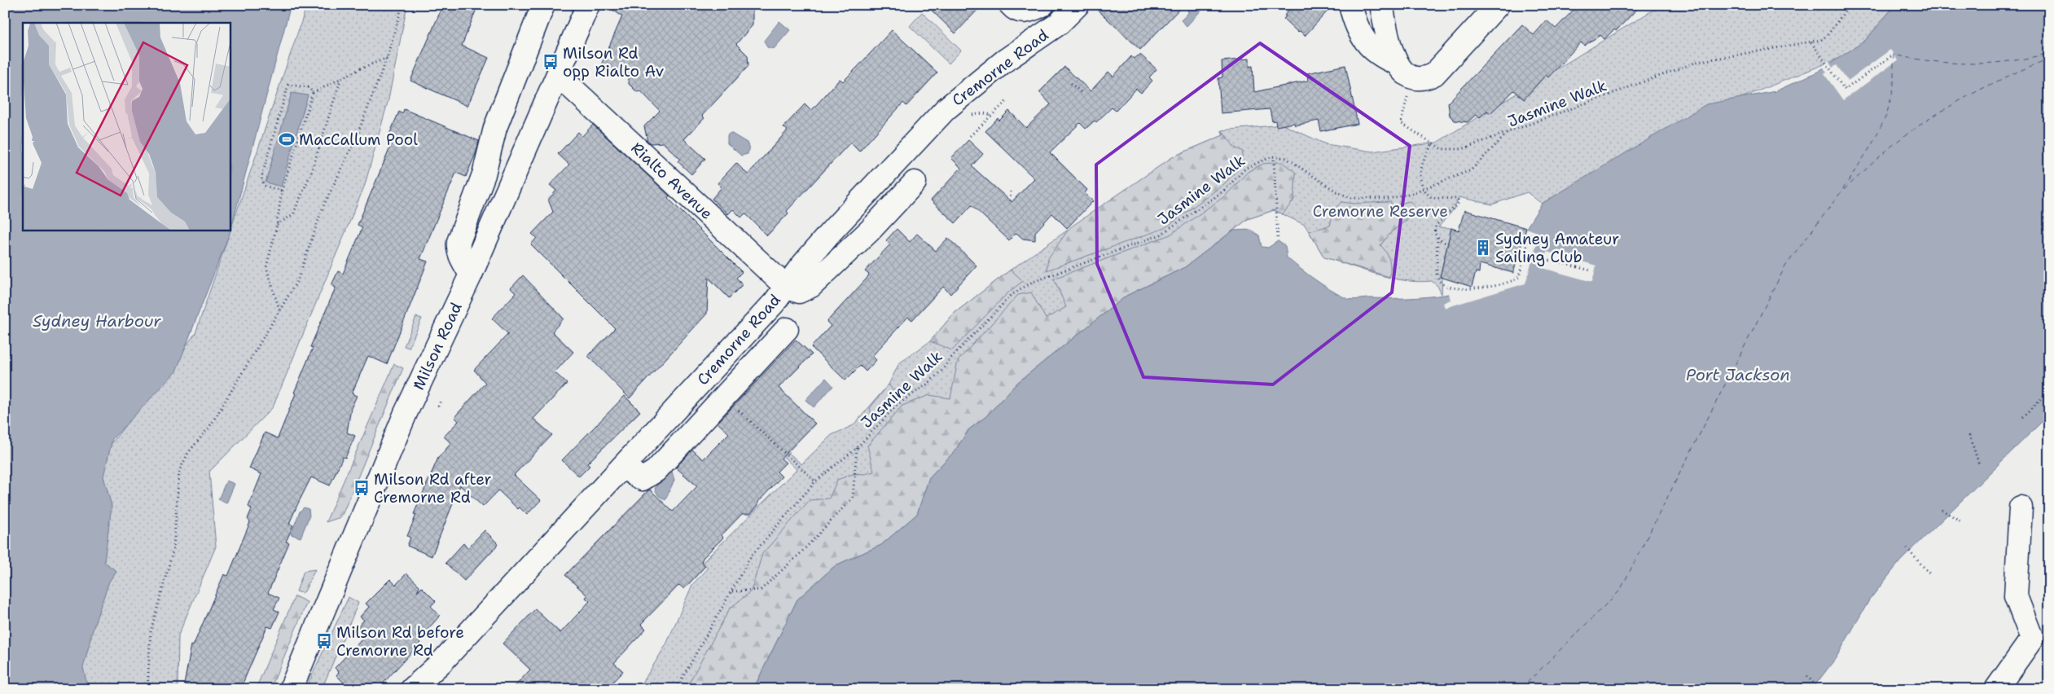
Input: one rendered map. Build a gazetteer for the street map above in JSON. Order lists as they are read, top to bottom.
{
  "streets": {
    "street": ["Cremorne Road", "Rialto Avenue", "Milson Road"],
    "path": ["Jasmine Walk"]
  },
  "crossings": [
    ["Cremorne Road", "Rialto Avenue"],
    ["Rialto Avenue", "Milson Road"]
  ],
  "water": ["Sydney Harbour", "Port Jackson"],
  "parks": ["Cremorne Reserve"],
  "places": {
    "bus stop": ["Milson Rd opp Rialto Av", "Milson Rd after Cremorne Rd", "Milson Rd before Cremorne Rd"],
    "sports": ["MacCallum Pool"],
    "building": ["Sydney Amateur Sailing Club"]
  }
}
